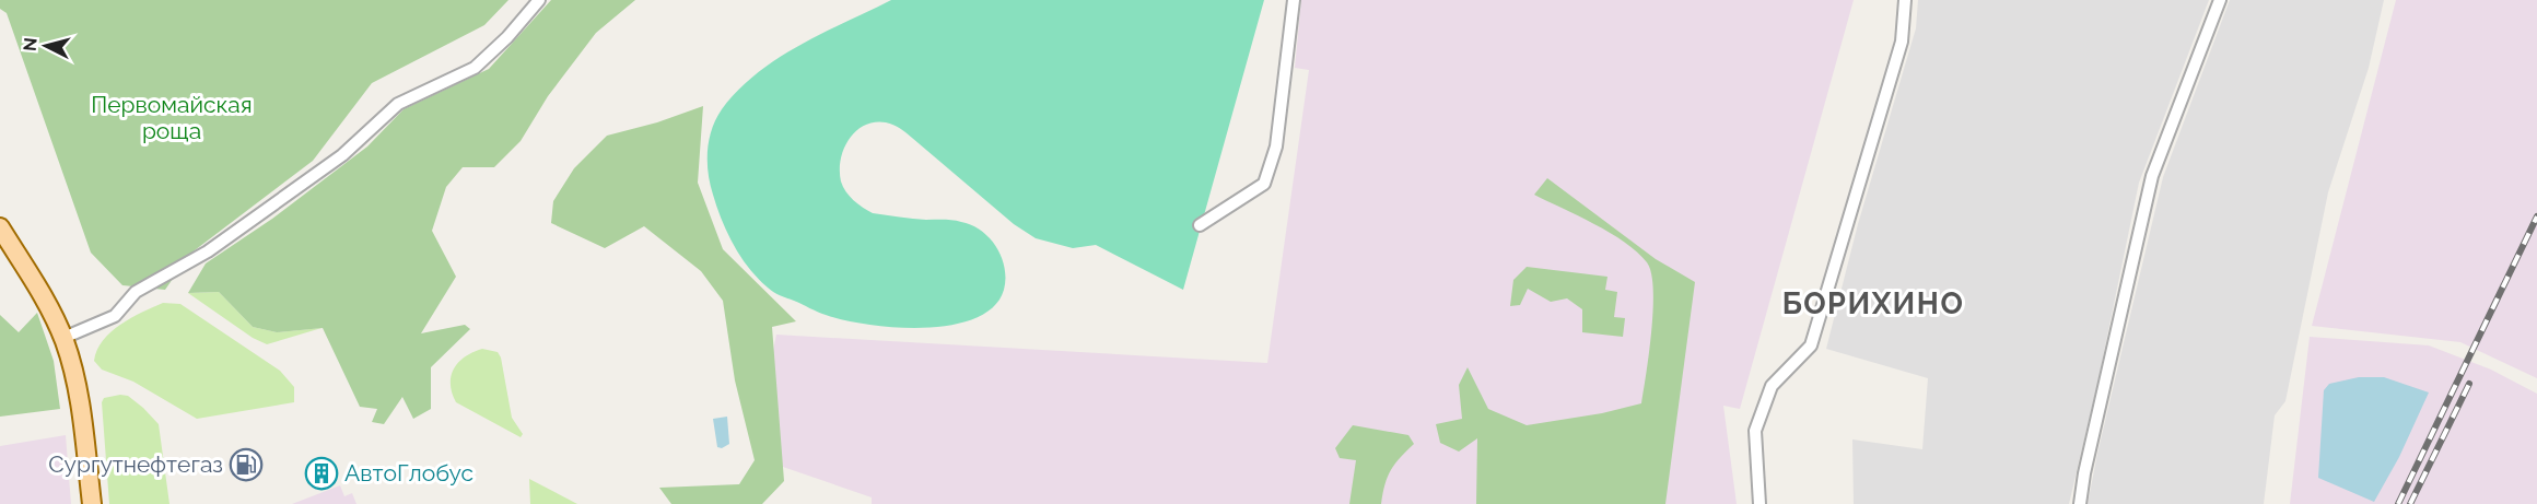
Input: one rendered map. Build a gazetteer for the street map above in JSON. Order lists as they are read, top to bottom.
{
  "districts": ["БОРИХИНО"],
  "parks": ["Первомайская роща"],
  "places": {
    "fuel station": ["Сургутнефтегаз"],
    "building": ["АвтоГлобус"]
  },
  "north": "left"
}
